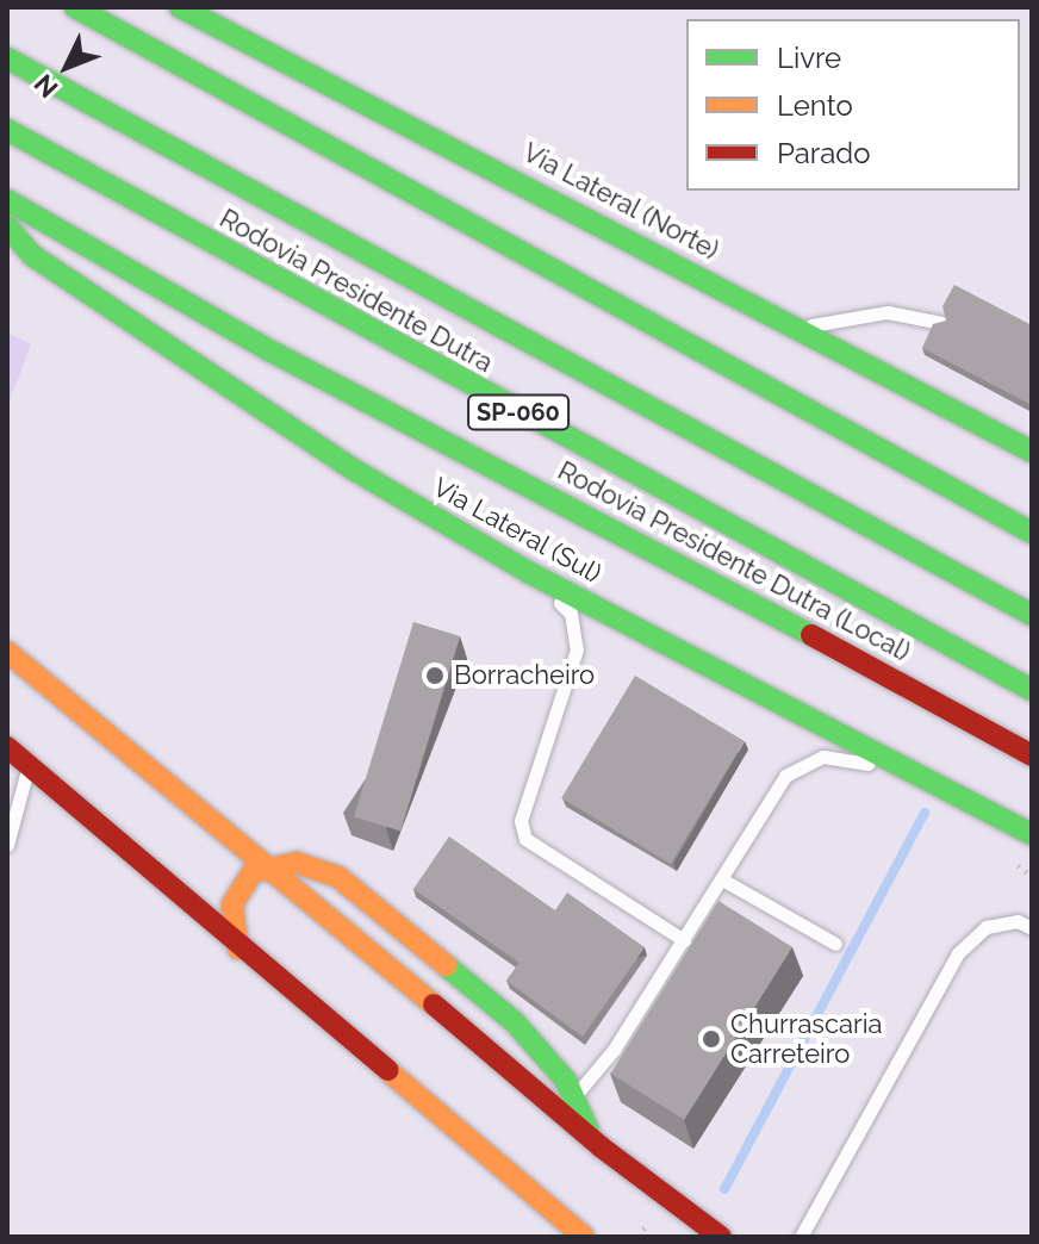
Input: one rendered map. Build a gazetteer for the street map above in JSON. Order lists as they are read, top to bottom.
{
  "streets": {
    "main road": [
      "Via Lateral (Norte)",
      "Rodovia Presidente Dutra",
      "SP-060",
      "Via Lateral (Sul)",
      "Rodovia Presidente Dutra (Local)"
    ]
  },
  "places": ["Borracheiro", "Churrascaria Carreteiro"],
  "legend": ["Livre", "Lento", "Parado"],
  "north": "bottom left"
}
